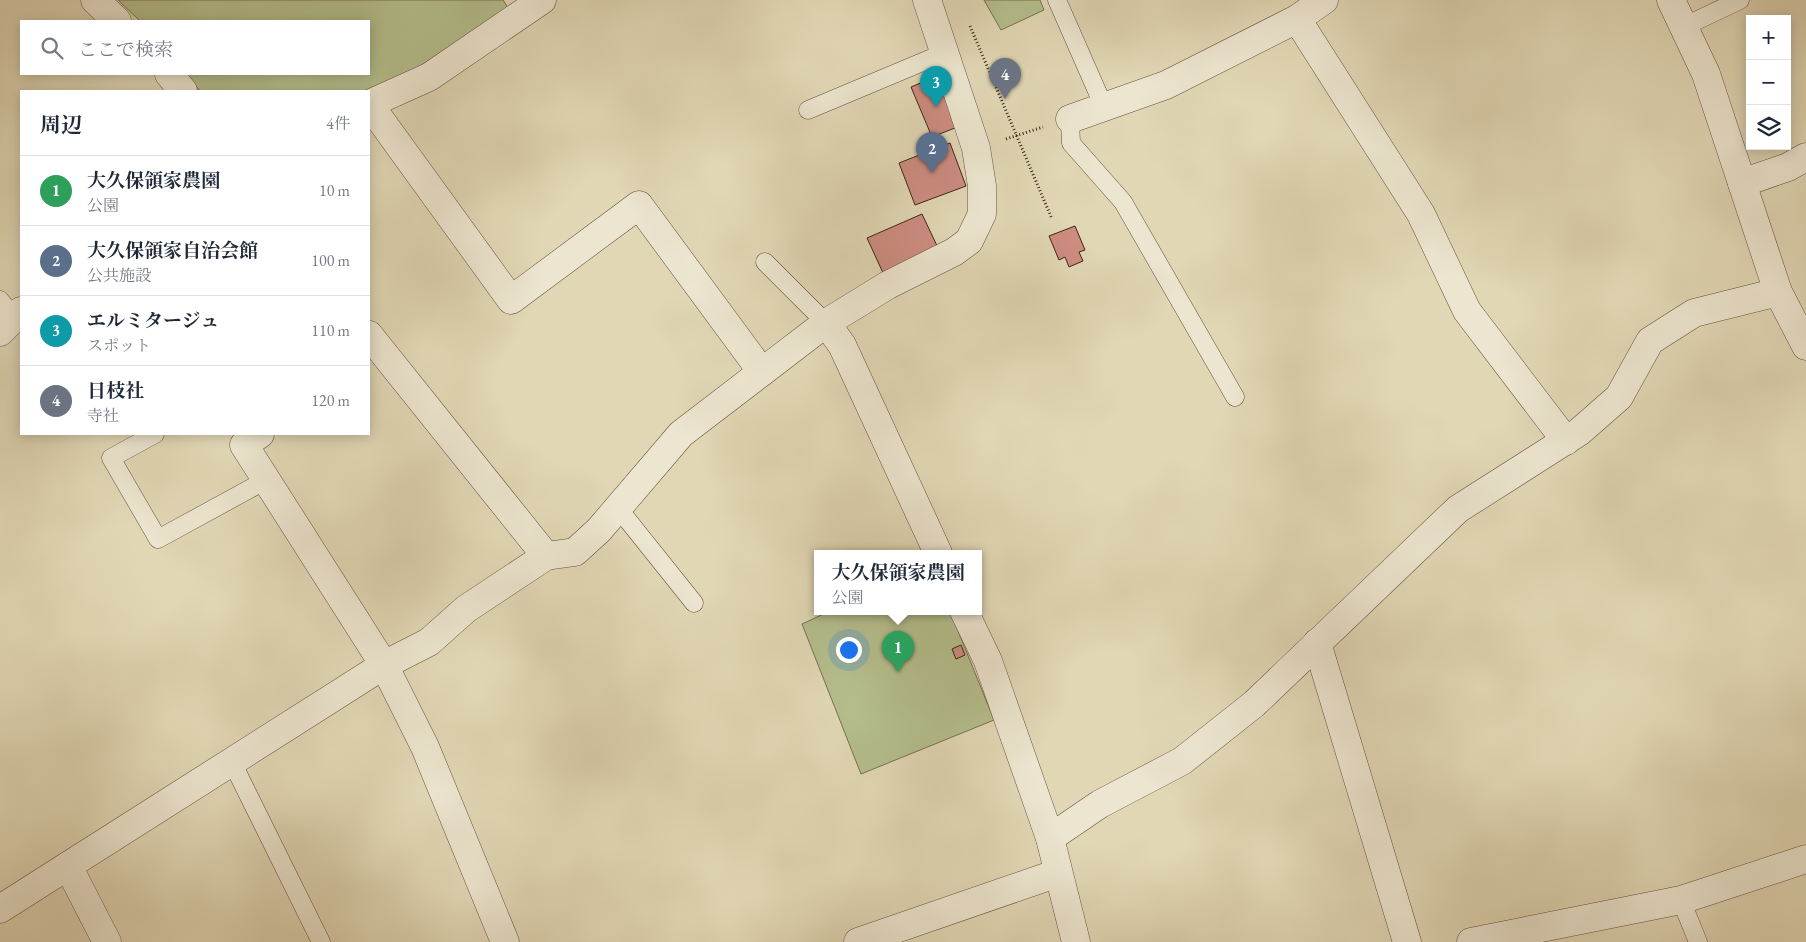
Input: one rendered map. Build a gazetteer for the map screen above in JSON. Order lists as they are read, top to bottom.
{
  "page": {
    "map_buttons": ["+", "−"],
    "search": "ここで検索",
    "pins": [
      "4",
      "3",
      "2",
      "1"
    ],
    "heading": ["周辺", "4件"],
    "list": [
      {
        "mark": "1",
        "name": "大久保領家農園",
        "note": "公園",
        "value": "10 m"
      },
      {
        "mark": "2",
        "name": "大久保領家自治会館",
        "note": "公共施設",
        "value": "100 m"
      },
      {
        "mark": "3",
        "name": "エルミタージュ",
        "note": "スポット",
        "value": "110 m"
      },
      {
        "mark": "4",
        "name": "日枝社",
        "note": "寺社",
        "value": "120 m"
      }
    ],
    "popup": ["大久保領家農園", "公園"]
  }
}
